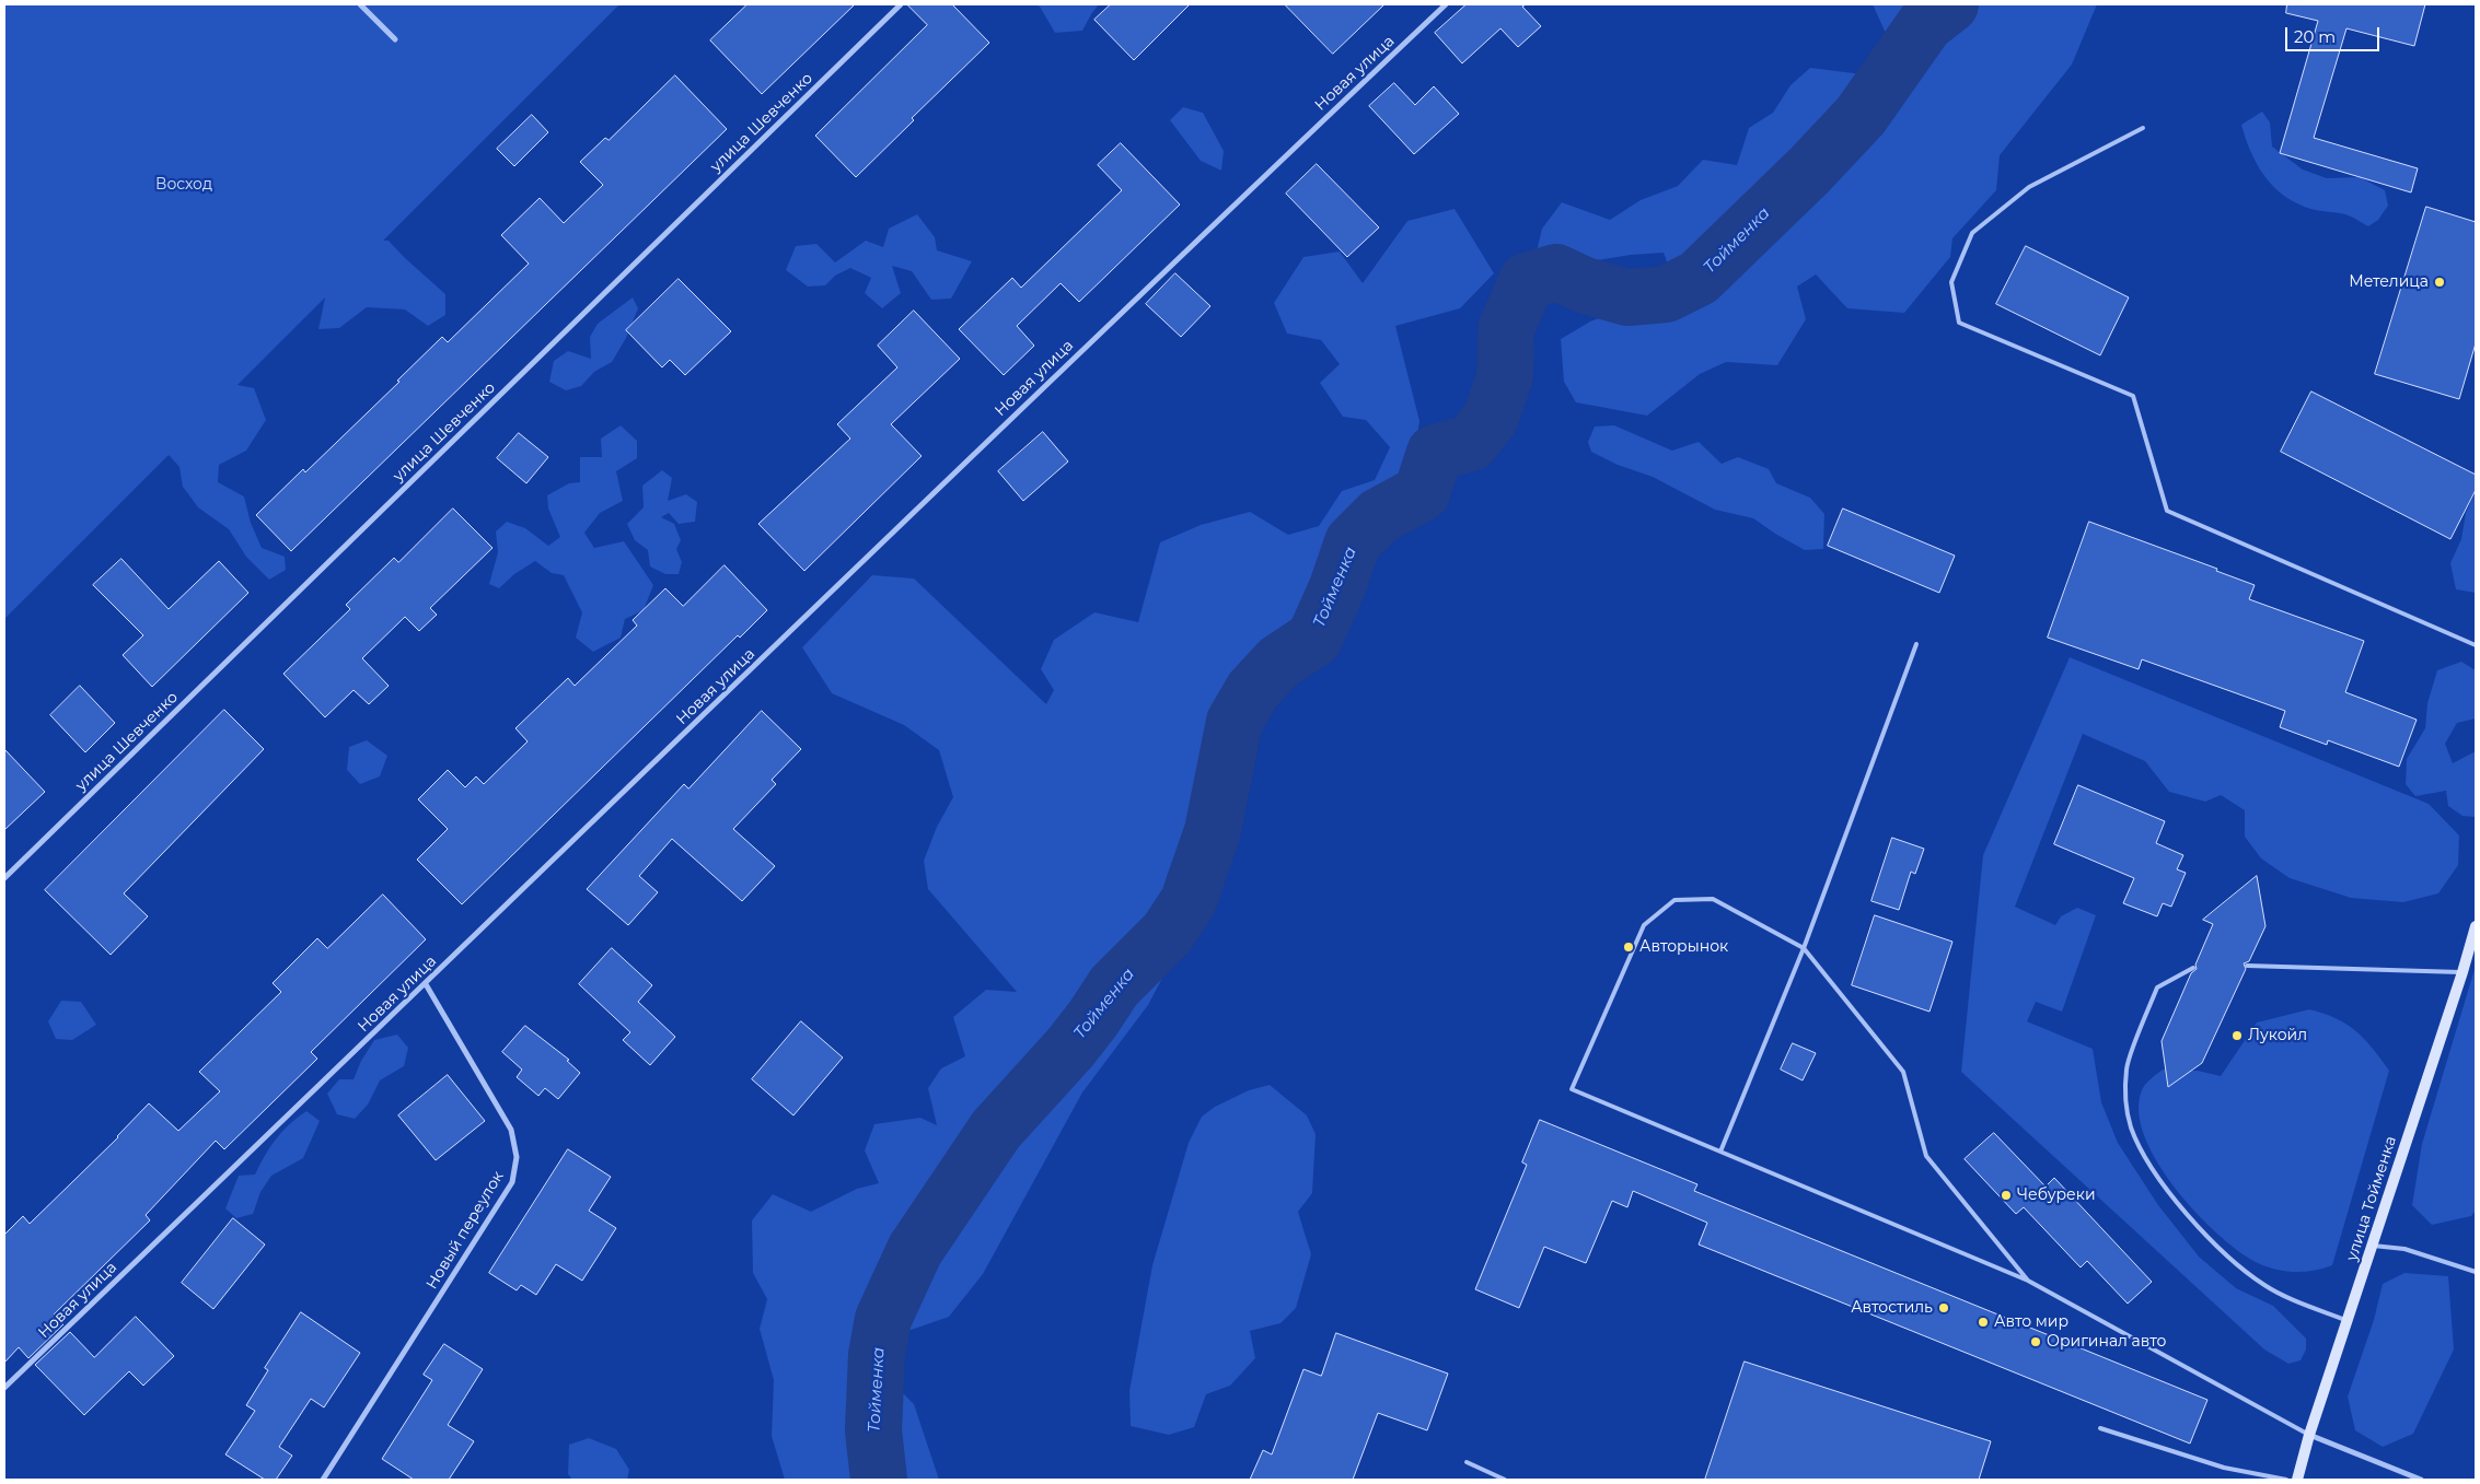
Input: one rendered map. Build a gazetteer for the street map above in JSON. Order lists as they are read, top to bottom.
{
  "streets": {
    "street": [
      "Новая улица",
      "улица Шевченко",
      "улица Тойменка",
      "Новый переулок"
    ]
  },
  "crossings": [
    ["Новая улица", "Новый переулок"]
  ],
  "water": ["Тойменка"],
  "parks": ["Восход"],
  "places": [
    "Метелица",
    "Авторынок",
    "Лукойл",
    "Чебуреки",
    "Автостиль",
    "Авто мир",
    "Оригинал авто"
  ],
  "scale_bar": "20 m"
}
